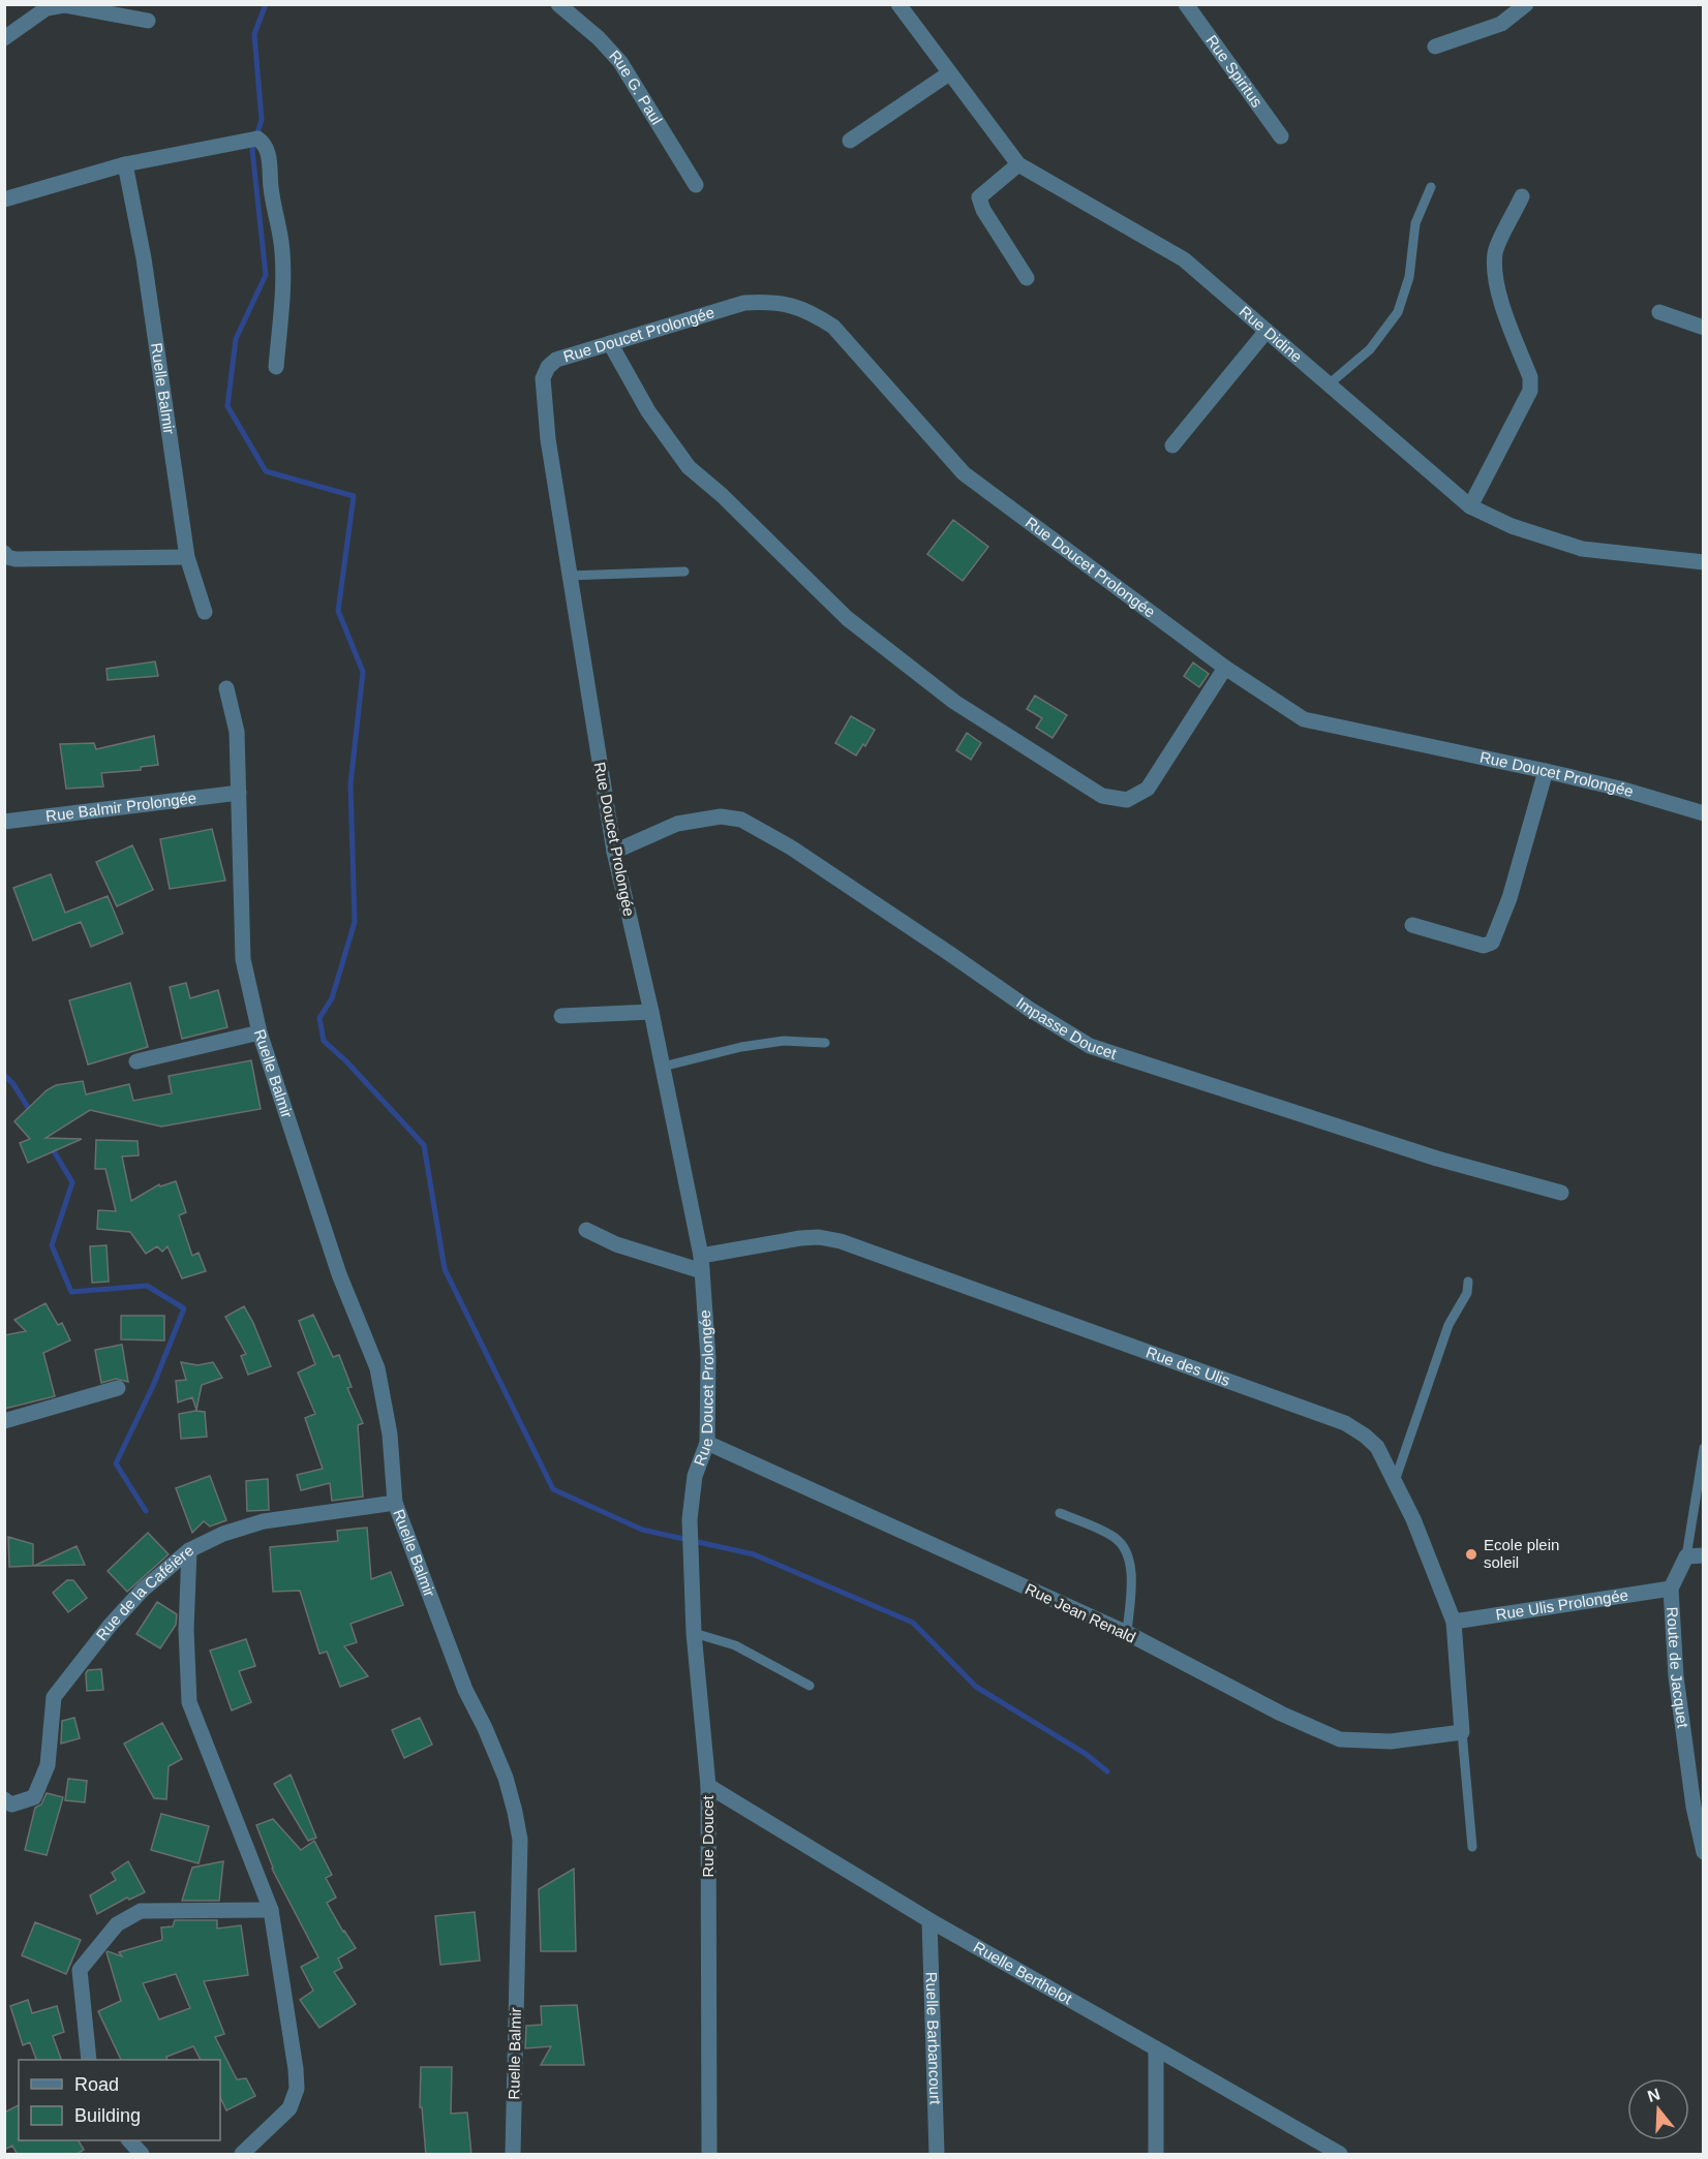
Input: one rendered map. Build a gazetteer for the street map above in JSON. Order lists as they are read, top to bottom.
{
  "streets": {
    "street": [
      "Rue Spiritus",
      "Rue G. Paul",
      "Rue Didine",
      "Rue Doucet Prolongée",
      "Ruelle Balmir",
      "Rue Balmir Prolongée",
      "Impasse Doucet",
      "Rue des Ulis",
      "Rue de la Caféière",
      "Rue Ulis Prolongée",
      "Rue Jean Renald",
      "Route de Jacquet",
      "Rue Doucet",
      "Ruelle Berthelot",
      "Ruelle Barbancourt"
    ]
  },
  "crossings": [
    ["Rue Doucet Prolongée", "Impasse Doucet"],
    ["Rue Doucet Prolongée", "Rue des Ulis"],
    ["Rue Doucet Prolongée", "Rue Jean Renald"],
    ["Rue Doucet Prolongée", "Rue Doucet"],
    ["Ruelle Balmir", "Rue Balmir Prolongée"],
    ["Ruelle Balmir", "Rue de la Caféière"],
    ["Rue des Ulis", "Rue Ulis Prolongée"],
    ["Rue des Ulis", "Rue Jean Renald"],
    ["Rue Ulis Prolongée", "Route de Jacquet"],
    ["Rue Doucet", "Ruelle Berthelot"],
    ["Ruelle Berthelot", "Ruelle Barbancourt"]
  ],
  "places": ["Ecole plein soleil"],
  "legend": ["Road", "Building"],
  "north": "top"
}
